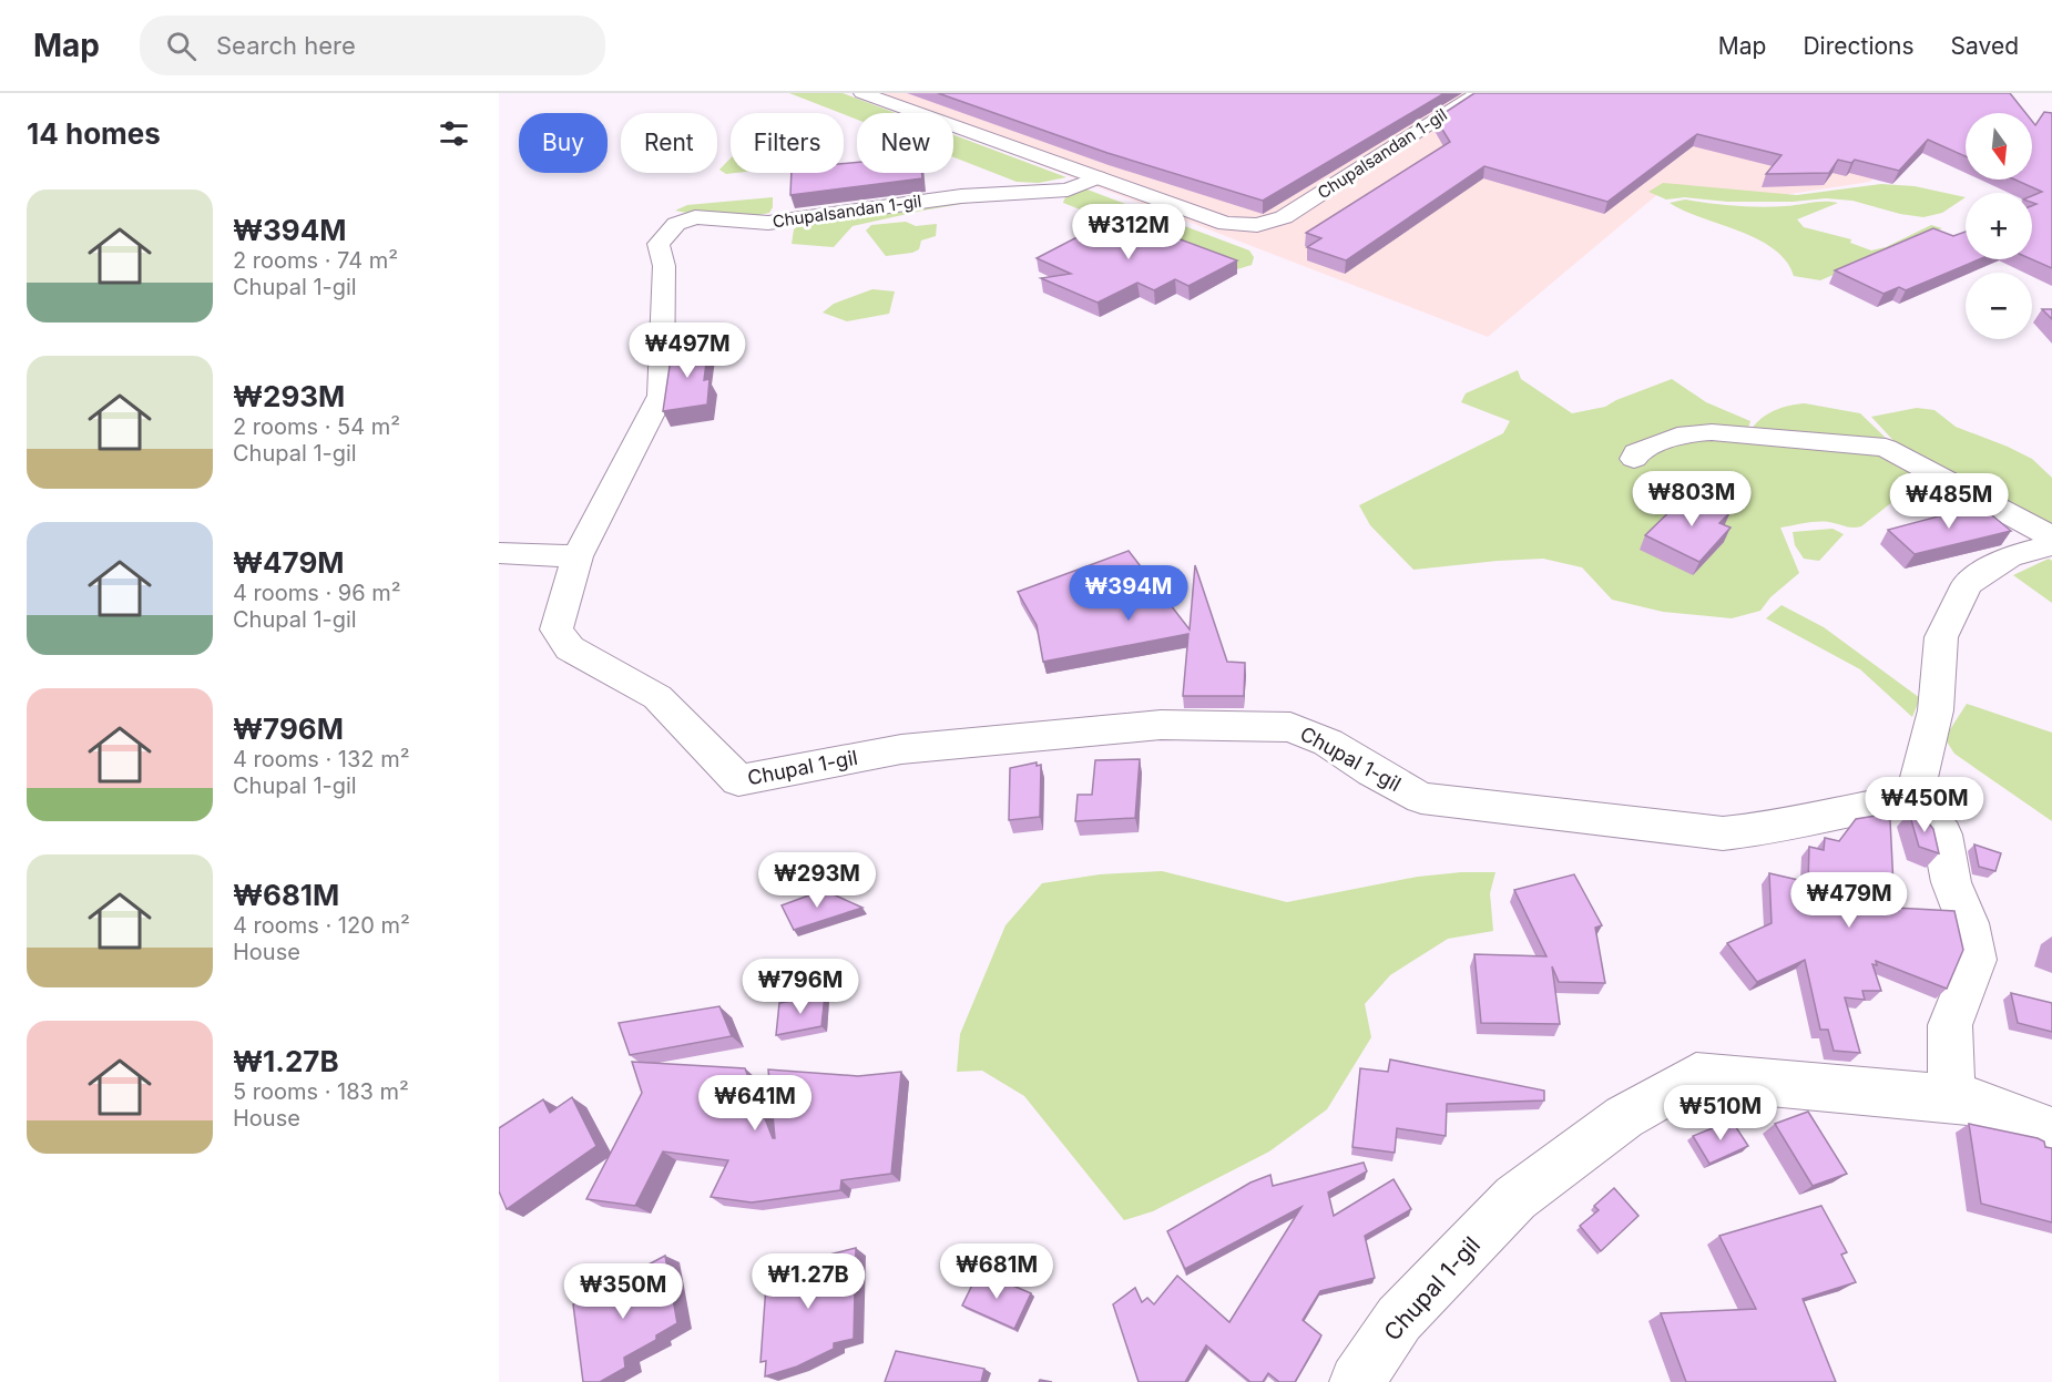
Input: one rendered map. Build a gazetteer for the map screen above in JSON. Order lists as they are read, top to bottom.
{
  "streets": {
    "street": ["Chupalsandan 1-gil", "Chupal 1-gil"]
  },
  "crossings": [
    ["Chupalsandan 1-gil", "Chupal 1-gil"]
  ],
  "north": "bottom",
  "page": {
    "header": "Map",
    "search": "Search here",
    "nav": ["Map", "Directions", "Saved"],
    "heading": "14 homes",
    "map_buttons": ["+", "−"],
    "chip": [
      "Buy",
      "Rent",
      "Filters",
      "New"
    ],
    "list": [
      {
        "name": "₩394M",
        "note": "2 rooms · 74 m² · Chupal 1-gil"
      },
      {
        "name": "₩293M",
        "note": "2 rooms · 54 m² · Chupal 1-gil"
      },
      {
        "name": "₩479M",
        "note": "4 rooms · 96 m² · Chupal 1-gil"
      },
      {
        "name": "₩796M",
        "note": "4 rooms · 132 m² · Chupal 1-gil"
      },
      {
        "name": "₩681M",
        "note": "4 rooms · 120 m² · House"
      },
      {
        "name": "₩1.27B",
        "note": "5 rooms · 183 m² · House"
      }
    ],
    "price": [
      "₩312M",
      "₩497M",
      "₩803M",
      "₩485M",
      "₩394M",
      "₩450M",
      "₩293M",
      "₩479M",
      "₩796M",
      "₩641M",
      "₩510M",
      "₩681M",
      "₩1.27B",
      "₩350M"
    ]
  }
}
